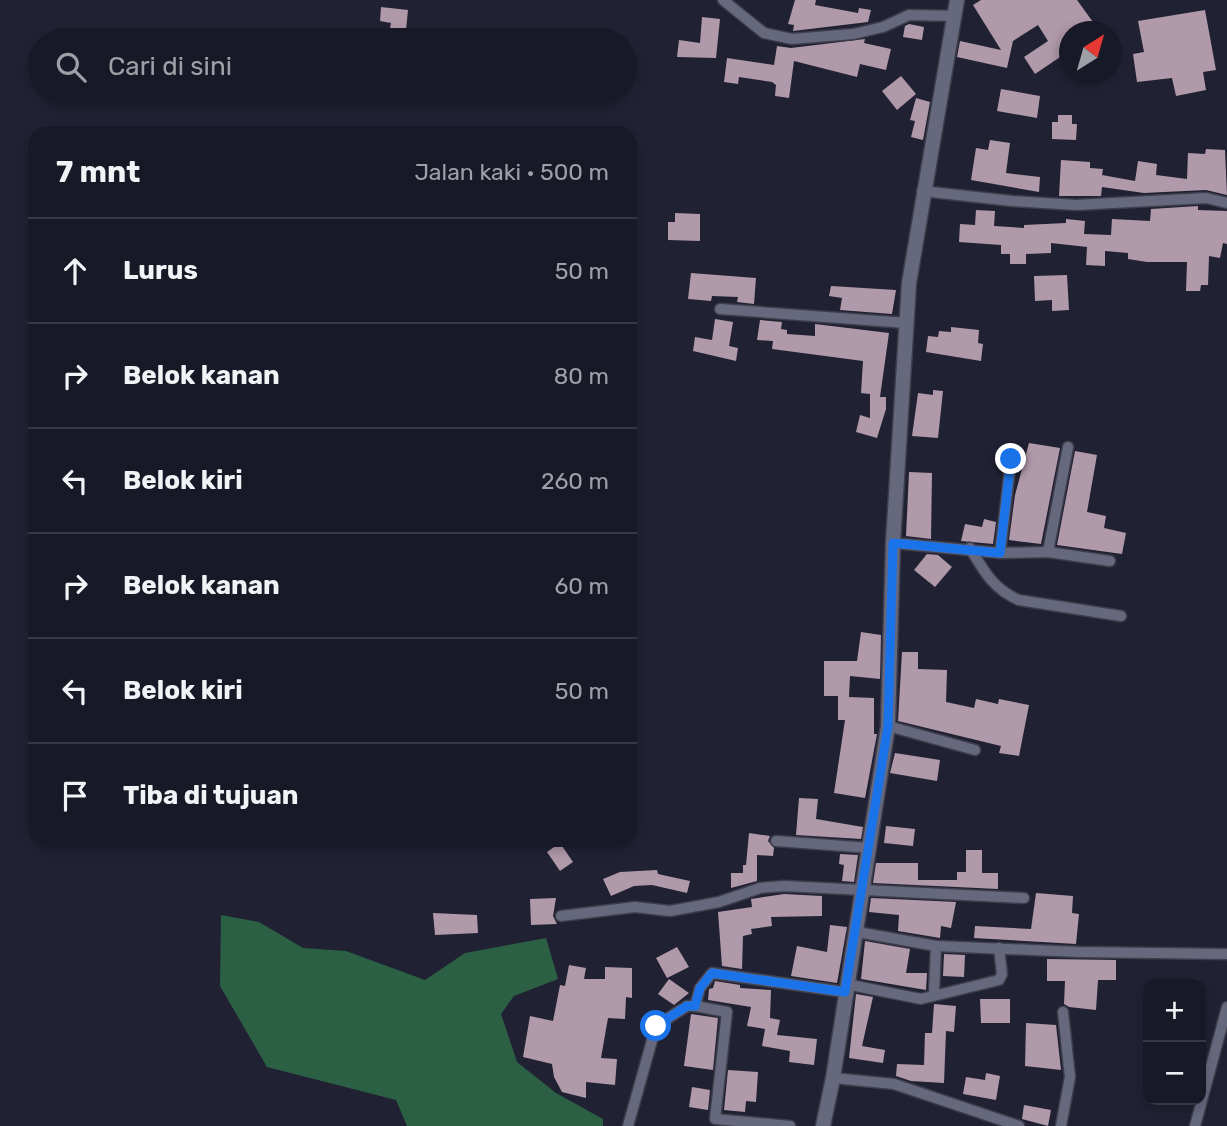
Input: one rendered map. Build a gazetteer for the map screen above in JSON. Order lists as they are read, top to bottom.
{
  "north": "top right",
  "page": {
    "search": "Cari di sini",
    "heading": ["7 mnt", "Jalan kaki · 500 m"],
    "list": [
      ["Lurus", "50 m"],
      ["Belok kanan", "80 m"],
      ["Belok kiri", "260 m"],
      ["Belok kanan", "60 m"],
      ["Belok kiri", "50 m"],
      "Tiba di tujuan"
    ],
    "map_buttons": ["+", "−"]
  }
}
